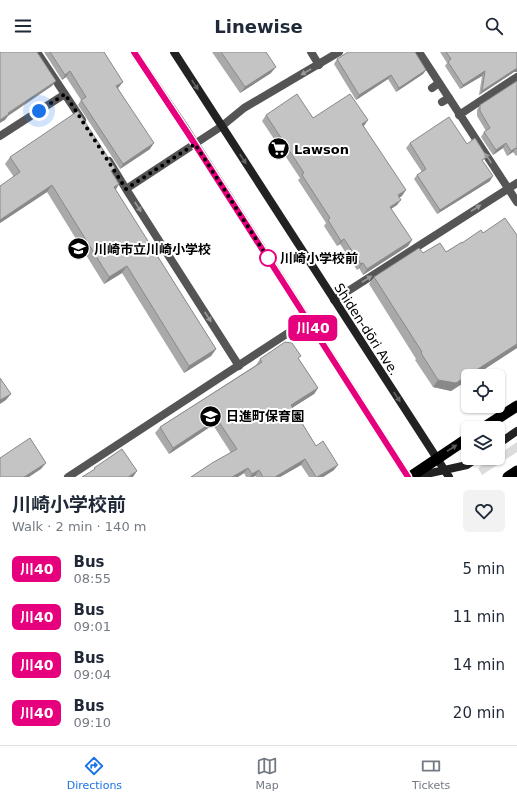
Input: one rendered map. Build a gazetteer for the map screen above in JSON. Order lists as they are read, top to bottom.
{
  "streets": {
    "main road": ["Shiden-dōri Ave."]
  },
  "places": {
    "supermarket": ["Lawson"],
    "school or university": ["川崎市立川崎小学校", "日進町保育園"],
    "other": ["川崎小学校前"]
  },
  "lines": ["bus line 川40"],
  "page": {
    "header": "Linewise",
    "on_map": "川40",
    "heading": ["川崎小学校前", "Walk · 2 min · 140 m"],
    "list": [
      {
        "mark": "川40",
        "name": "Bus",
        "note": "08:55",
        "value": "5 min"
      },
      {
        "mark": "川40",
        "name": "Bus",
        "note": "09:01",
        "value": "11 min"
      },
      {
        "mark": "川40",
        "name": "Bus",
        "note": "09:04",
        "value": "14 min"
      },
      {
        "mark": "川40",
        "name": "Bus",
        "note": "09:10",
        "value": "20 min"
      }
    ],
    "tabs": ["Directions", "Map", "Tickets"]
  }
}
